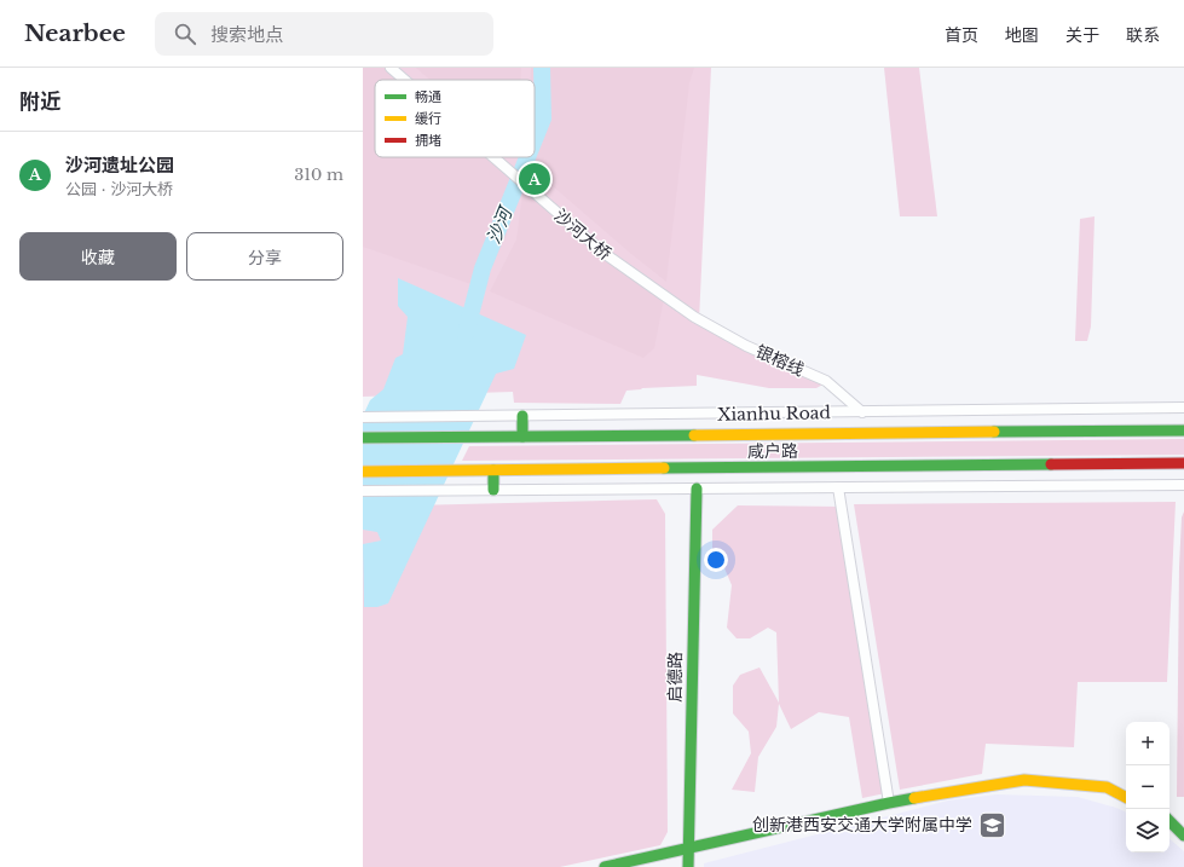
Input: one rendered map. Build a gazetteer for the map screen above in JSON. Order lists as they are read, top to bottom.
{
  "streets": {
    "main road": ["咸户路", "启德路"],
    "street": ["沙河大桥", "银榕线", "Xianhu Road"]
  },
  "crossings": [
    ["沙河大桥", "银榕线"],
    ["银榕线", "Xianhu Road"]
  ],
  "water": ["沙河"],
  "places": {
    "school or university": ["创新港西安交通大学附属中学"]
  },
  "legend": ["畅通", "缓行", "拥堵"],
  "page": {
    "header": "Nearbee",
    "search": "搜索地点",
    "nav": [
      "首页",
      "地图",
      "关于",
      "联系"
    ],
    "heading": "附近",
    "list": [
      {
        "mark": "A",
        "name": "沙河遗址公园",
        "note": "公园 · 沙河大桥",
        "value": "310 m"
      }
    ],
    "pins": "A",
    "buttons": ["收藏", "分享"],
    "map_buttons": ["+", "−"]
  }
}
